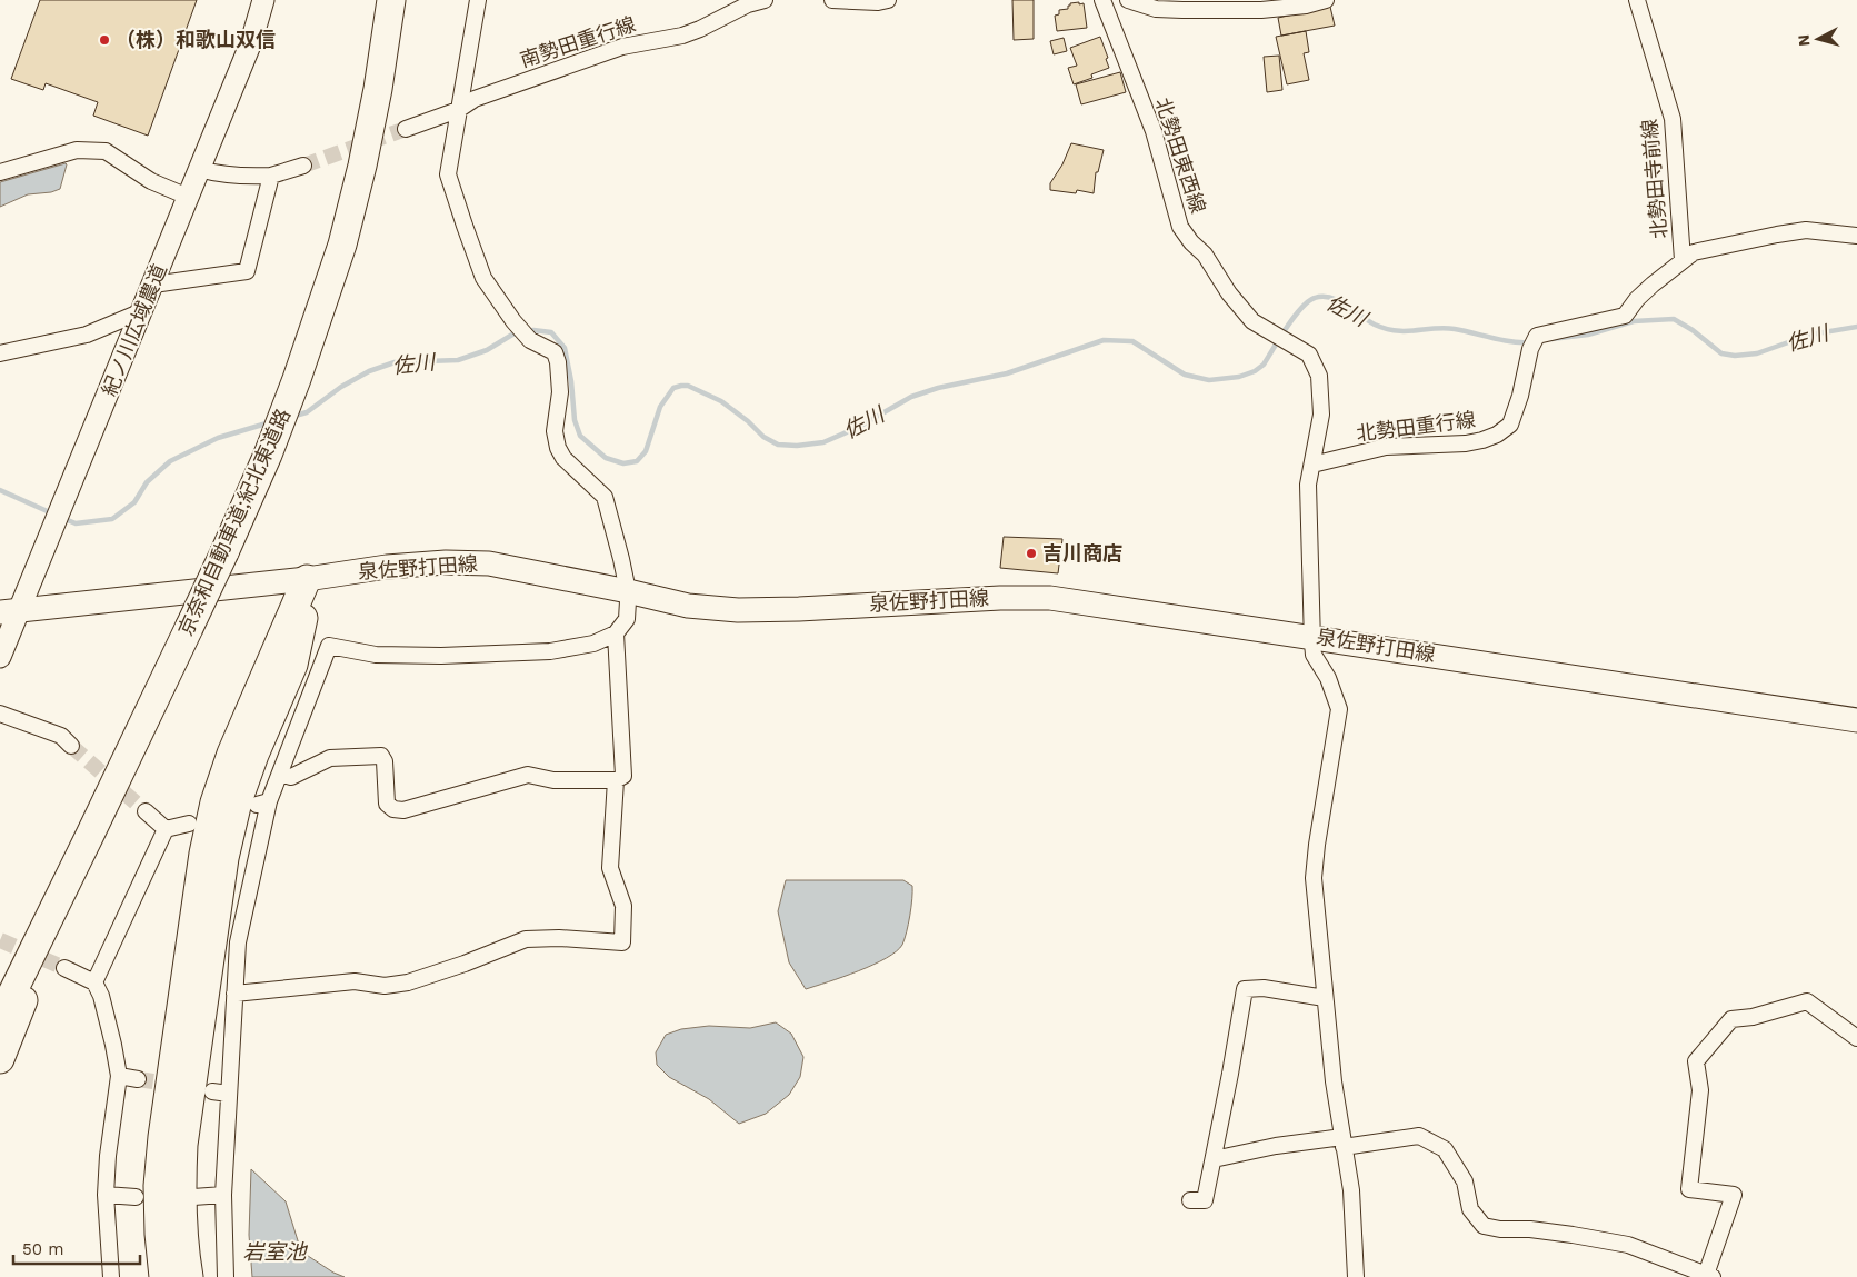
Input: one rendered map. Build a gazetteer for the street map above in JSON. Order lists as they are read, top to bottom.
{
  "streets": {
    "highway": ["京奈和自動車道;紀北東道路"],
    "main road": ["泉佐野打田線"],
    "street": [
      "南勢田重行線",
      "北勢田東西線",
      "北勢田寺前線",
      "紀ノ川広域農道",
      "北勢田重行線"
    ]
  },
  "crossings": [
    ["北勢田東西線", "北勢田重行線"],
    ["北勢田東西線", "泉佐野打田線"],
    ["北勢田寺前線", "北勢田重行線"],
    ["紀ノ川広域農道", "泉佐野打田線"]
  ],
  "water": ["佐川", "岩室池"],
  "places": ["（株）和歌山双信", "吉川商店"],
  "scale_bar": "50 m",
  "north": "left"
}
